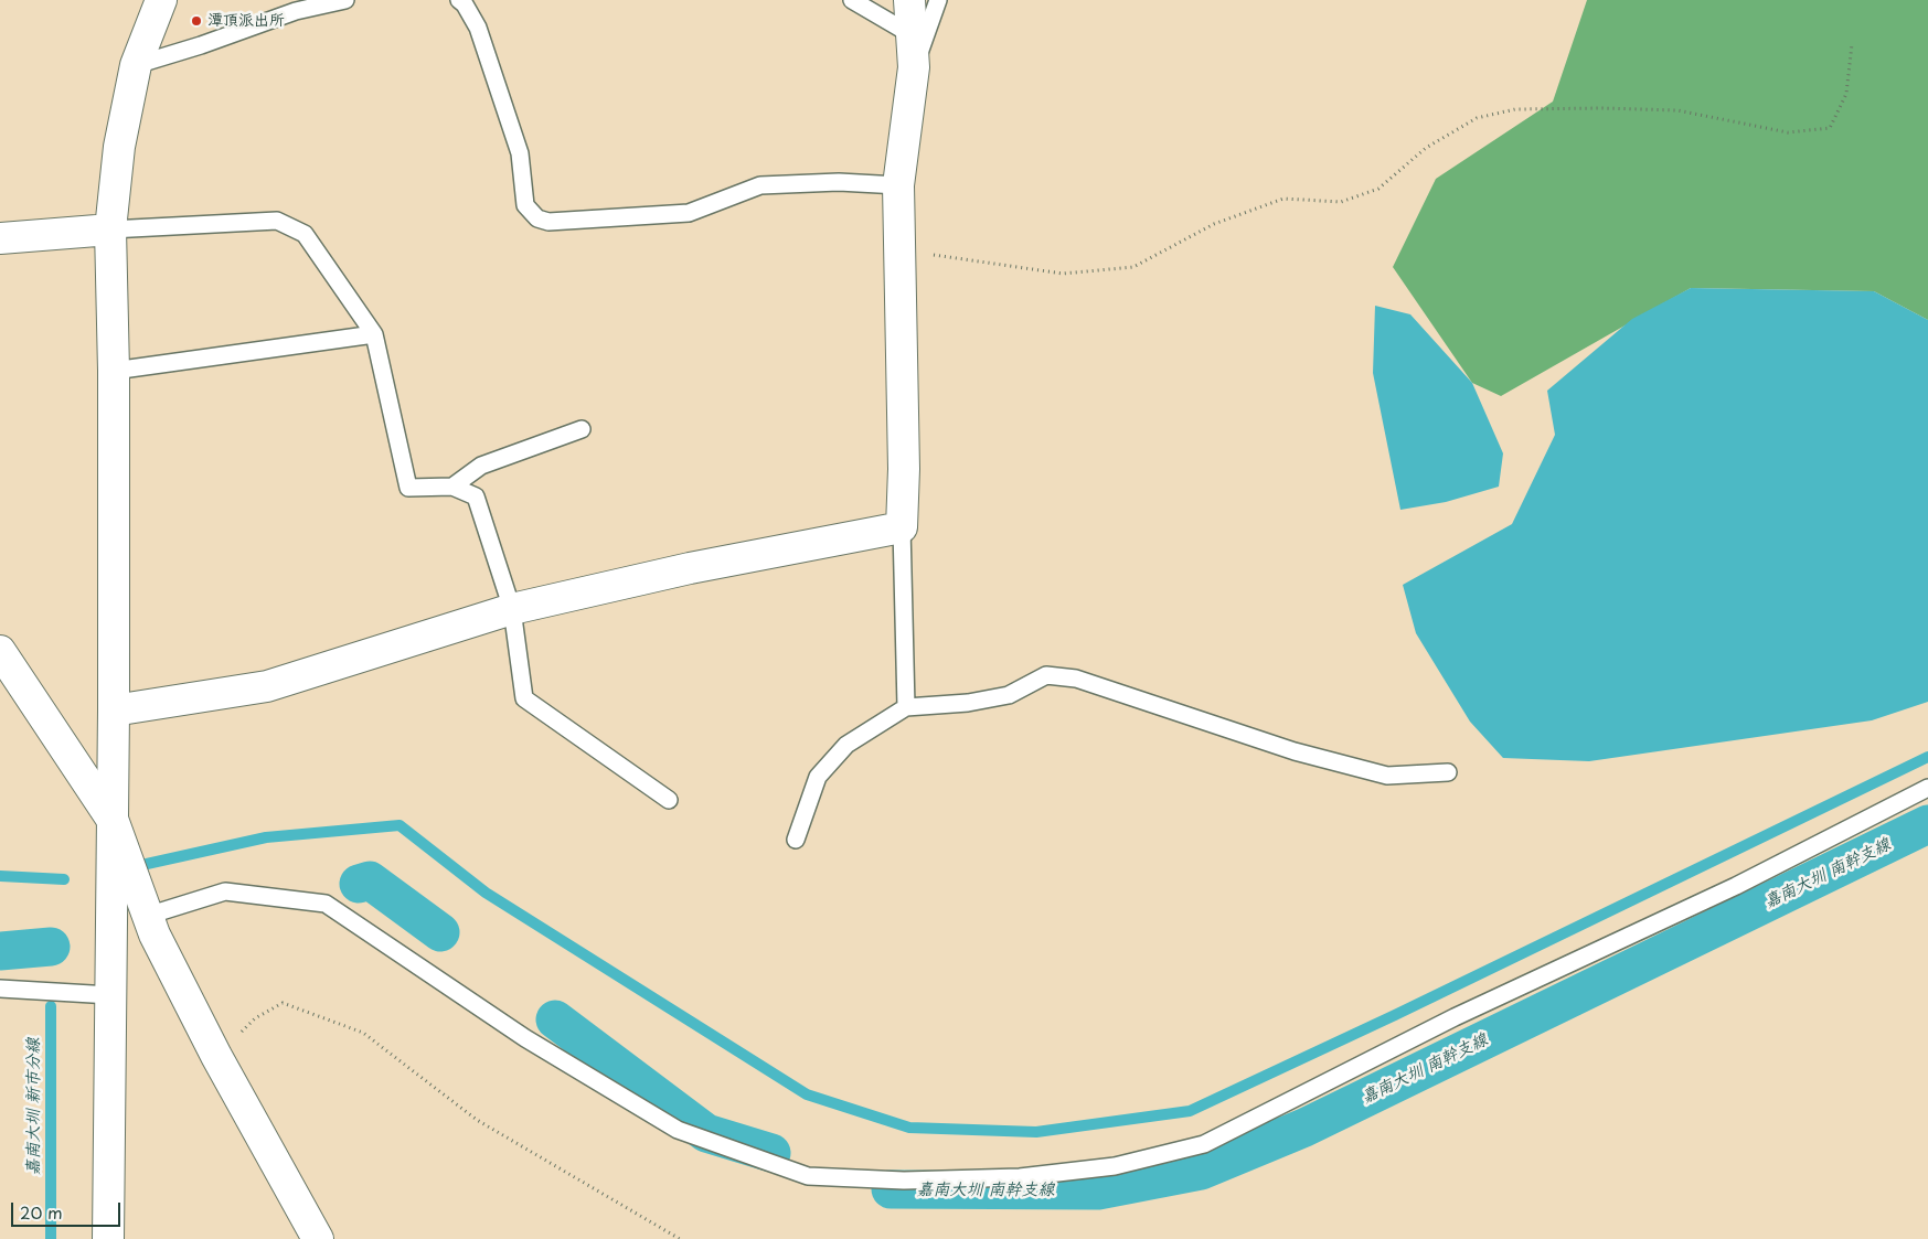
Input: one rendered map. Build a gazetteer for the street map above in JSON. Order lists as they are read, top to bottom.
{
  "water": ["嘉南大圳 南幹支線", "嘉南大圳 新市分線"],
  "places": ["潭頂派出所"],
  "scale_bar": "20 m"
}
